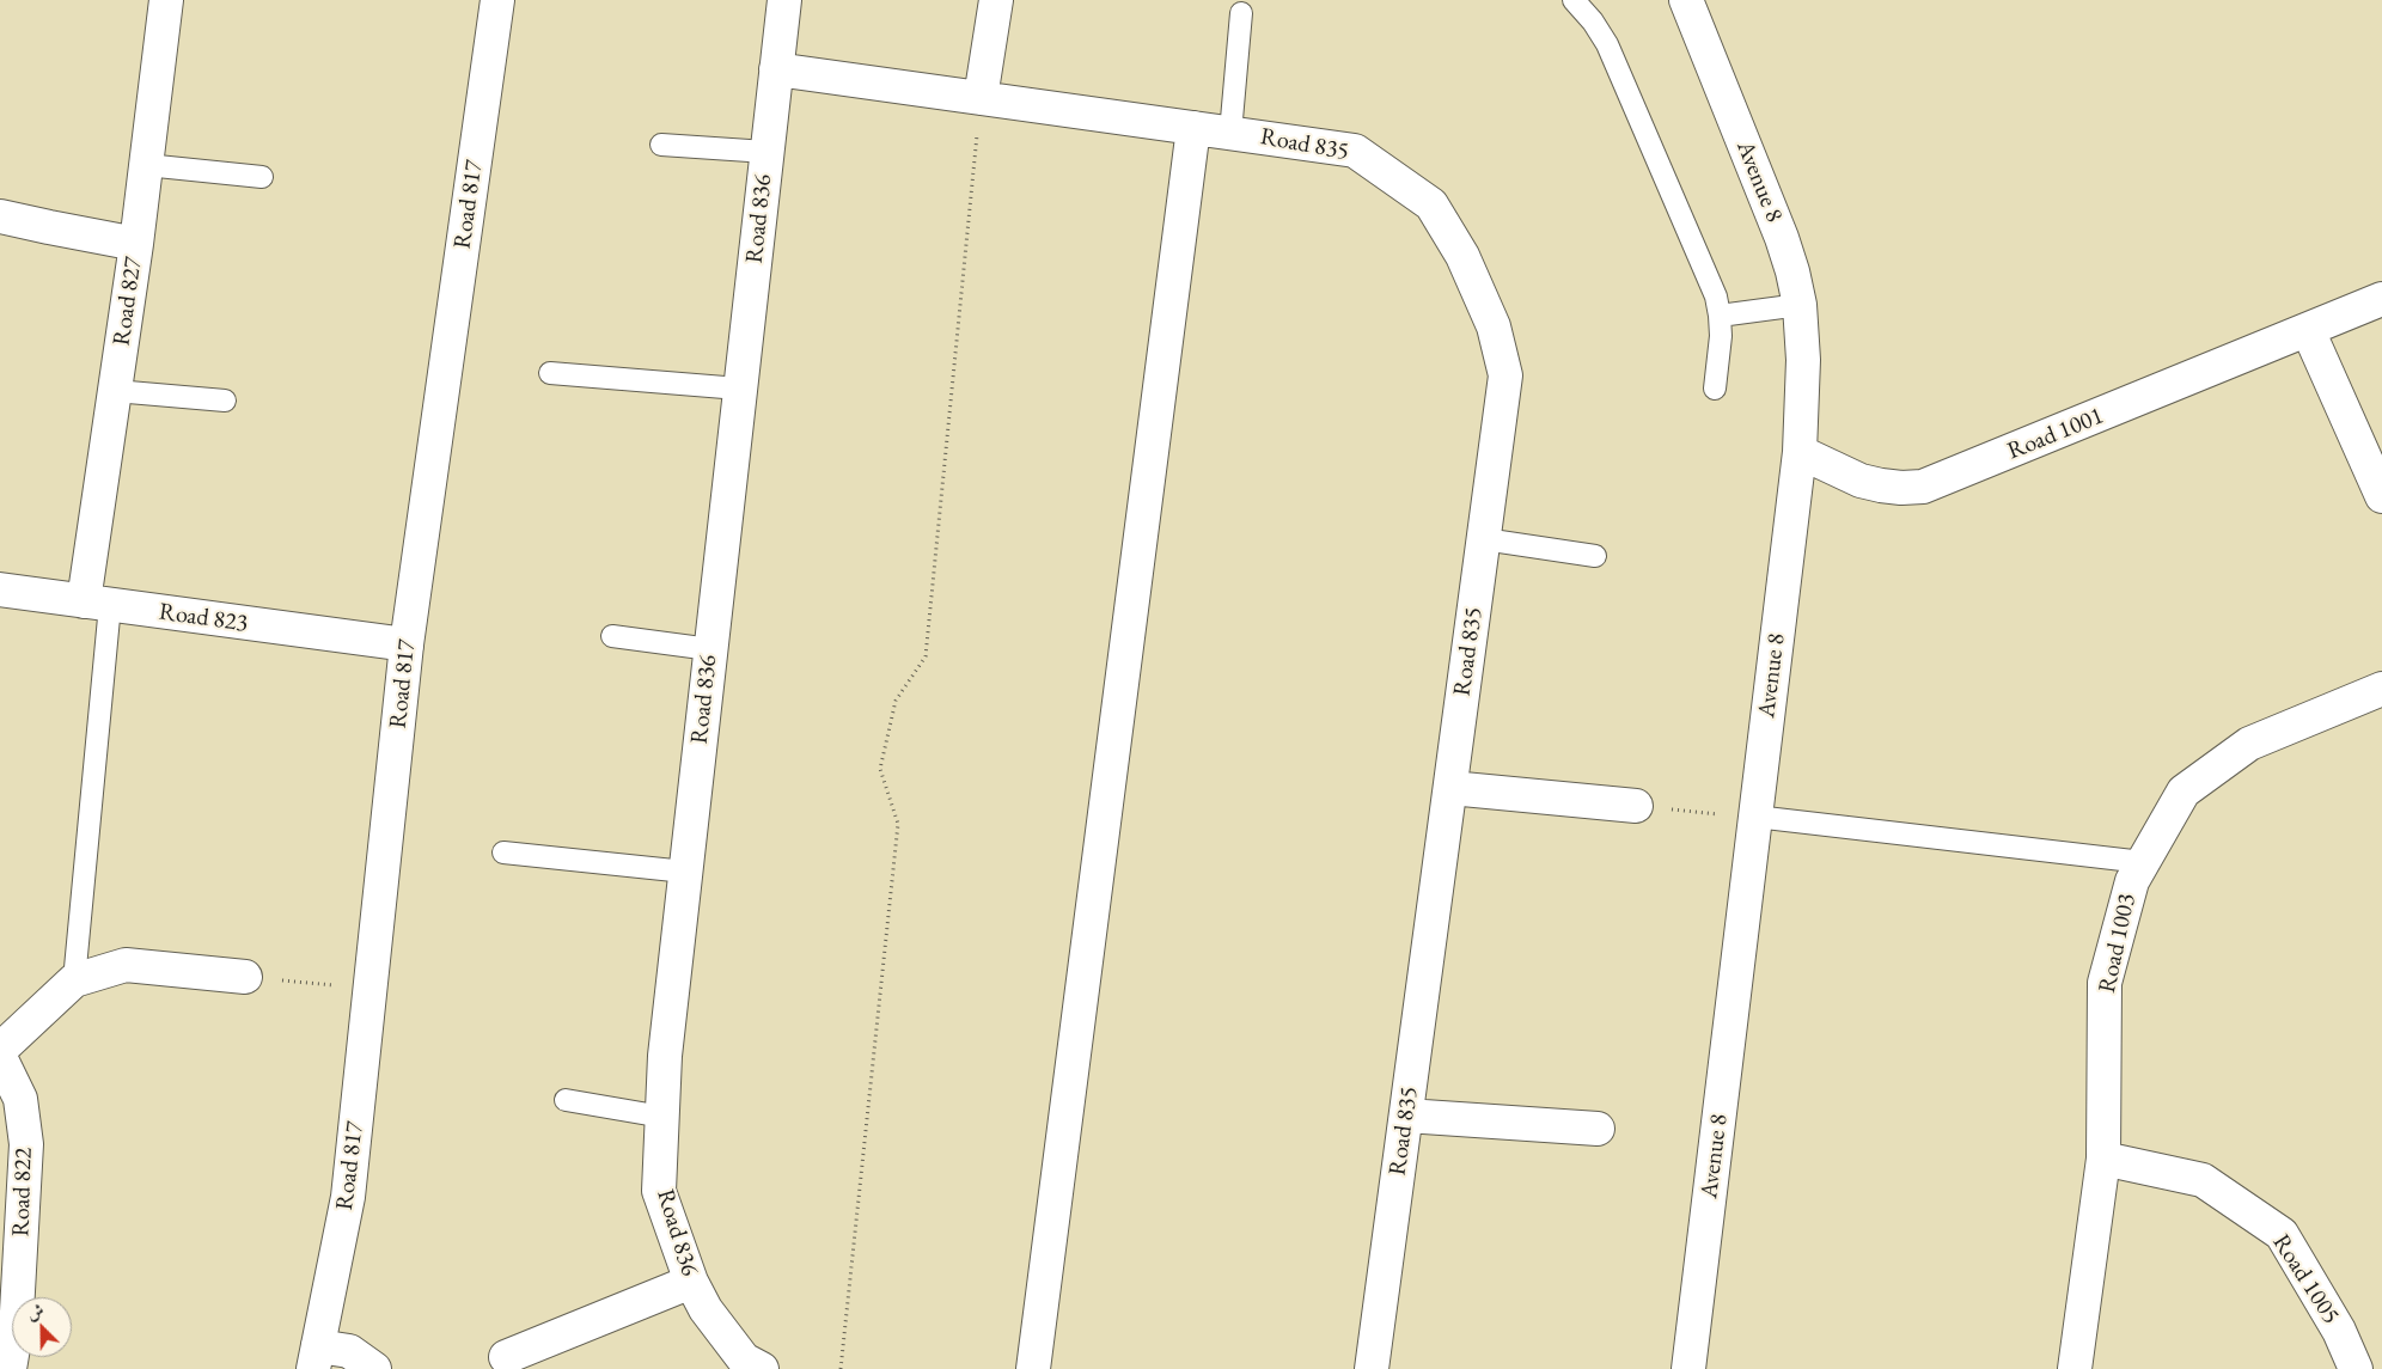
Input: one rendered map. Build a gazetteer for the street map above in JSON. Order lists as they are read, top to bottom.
{
  "streets": {
    "street": [
      "Road 835",
      "Avenue 8",
      "Road 817",
      "Road 836",
      "Road 827",
      "Road 1001",
      "Road 823",
      "Road 1003",
      "Road 822",
      "Road 1005"
    ]
  },
  "crossings": [
    ["Road 835", "Road 836"],
    ["Avenue 8", "Road 1001"],
    ["Road 817", "Road 823"],
    ["Road 827", "Road 823"],
    ["Road 1003", "Road 1005"]
  ],
  "north": "top left"
}
